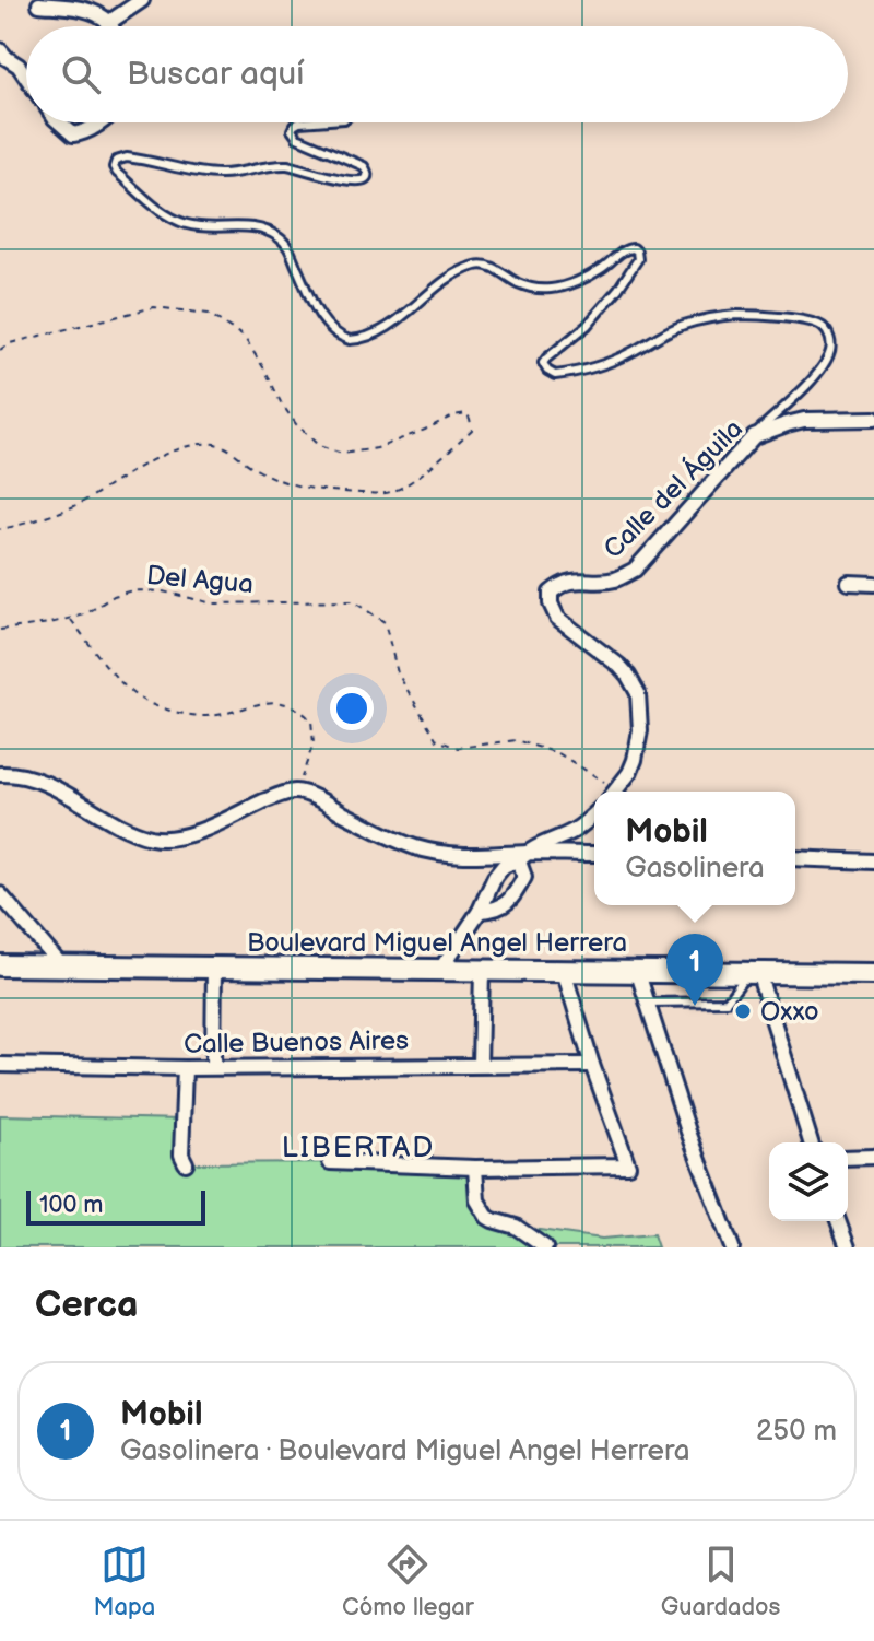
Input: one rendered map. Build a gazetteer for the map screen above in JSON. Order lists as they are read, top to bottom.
{
  "streets": {
    "street": ["Calle del Águila", "Boulevard Miguel Angel Herrera", "Calle Buenos Aires"],
    "path": ["Del Agua"]
  },
  "districts": ["LIBERTAD"],
  "places": ["Oxxo"],
  "scale_bar": "100 m",
  "page": {
    "search": "Buscar aquí",
    "popup": ["Mobil", "Gasolinera"],
    "pins": "1",
    "scale": "100 m",
    "heading": "Cerca",
    "list": [
      {
        "mark": "1",
        "name": "Mobil",
        "note": "Gasolinera · Boulevard Miguel Angel Herrera",
        "value": "250 m"
      }
    ],
    "nav": ["Mapa", "Cómo llegar", "Guardados"]
  }
}
